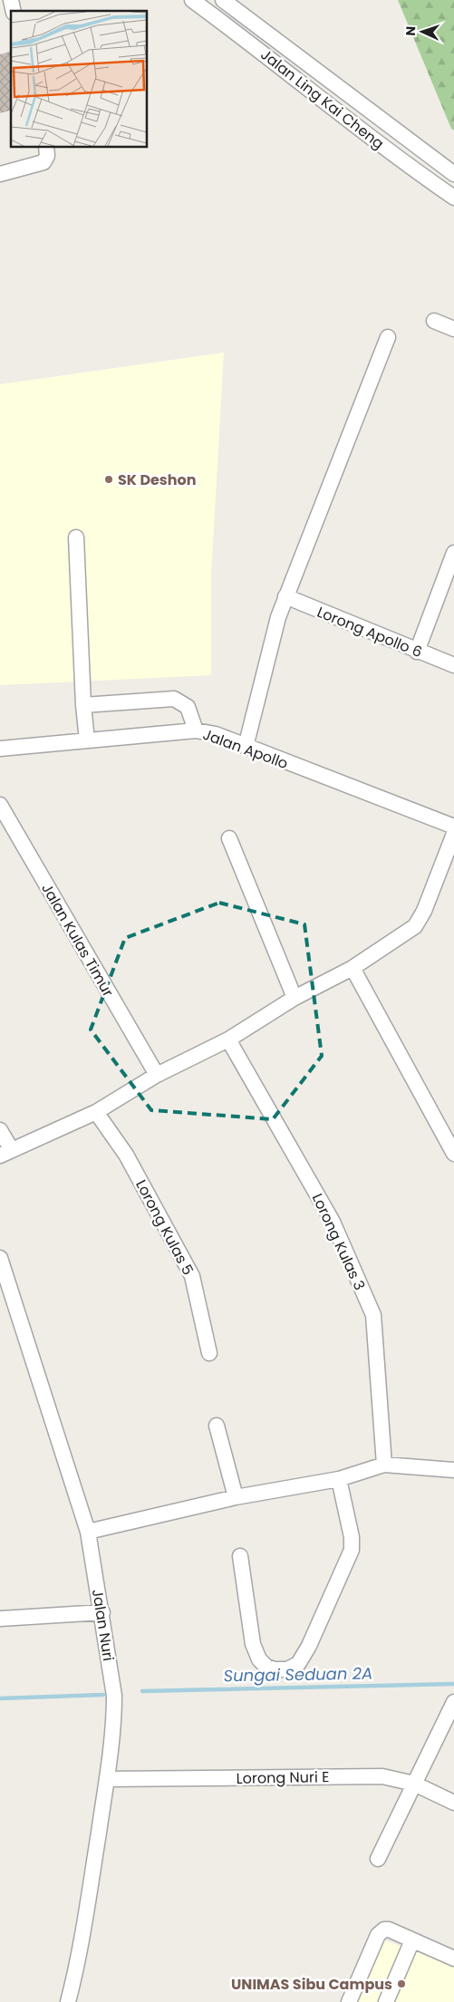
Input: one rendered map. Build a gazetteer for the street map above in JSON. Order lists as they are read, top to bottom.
{
  "streets": {
    "street": [
      "Jalan Ling Kai Cheng",
      "Lorong Apollo 6",
      "Jalan Apollo",
      "Jalan Kulas Timur",
      "Lorong Kulas 5",
      "Lorong Kulas 3",
      "Jalan Nuri",
      "Lorong Nuri E"
    ]
  },
  "crossings": [
    ["Jalan Nuri", "Lorong Nuri E"]
  ],
  "water": ["Sungai Seduan 2A"],
  "places": ["SK Deshon", "UNIMAS Sibu Campus"],
  "north": "left"
}
